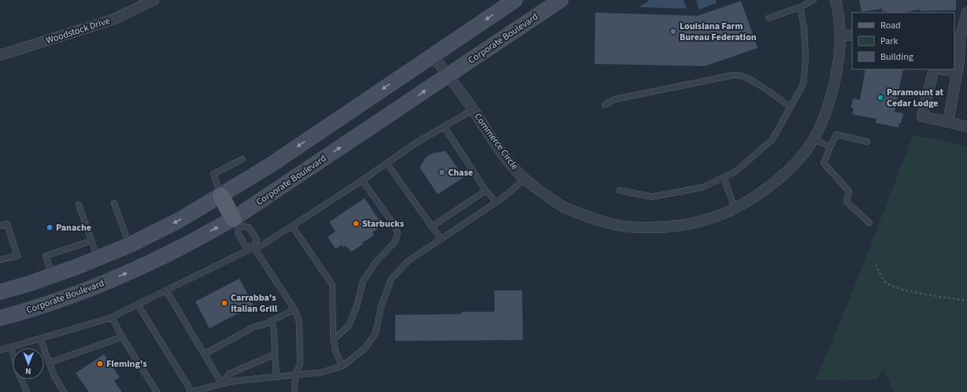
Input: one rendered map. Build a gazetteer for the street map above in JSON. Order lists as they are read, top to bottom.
{
  "streets": {
    "street": ["Woodstock Drive", "Corporate Boulevard", "Commerce Circle"]
  },
  "crossings": [
    ["Corporate Boulevard", "Commerce Circle"]
  ],
  "places": [
    "Louisiana Farm Bureau Federation",
    "Paramount at Cedar Lodge",
    "Chase",
    "Starbucks",
    "Panache",
    "Carrabba's Italian Grill",
    "Fleming's"
  ],
  "legend": ["Road", "Park", "Building"],
  "north": "bottom"
}
